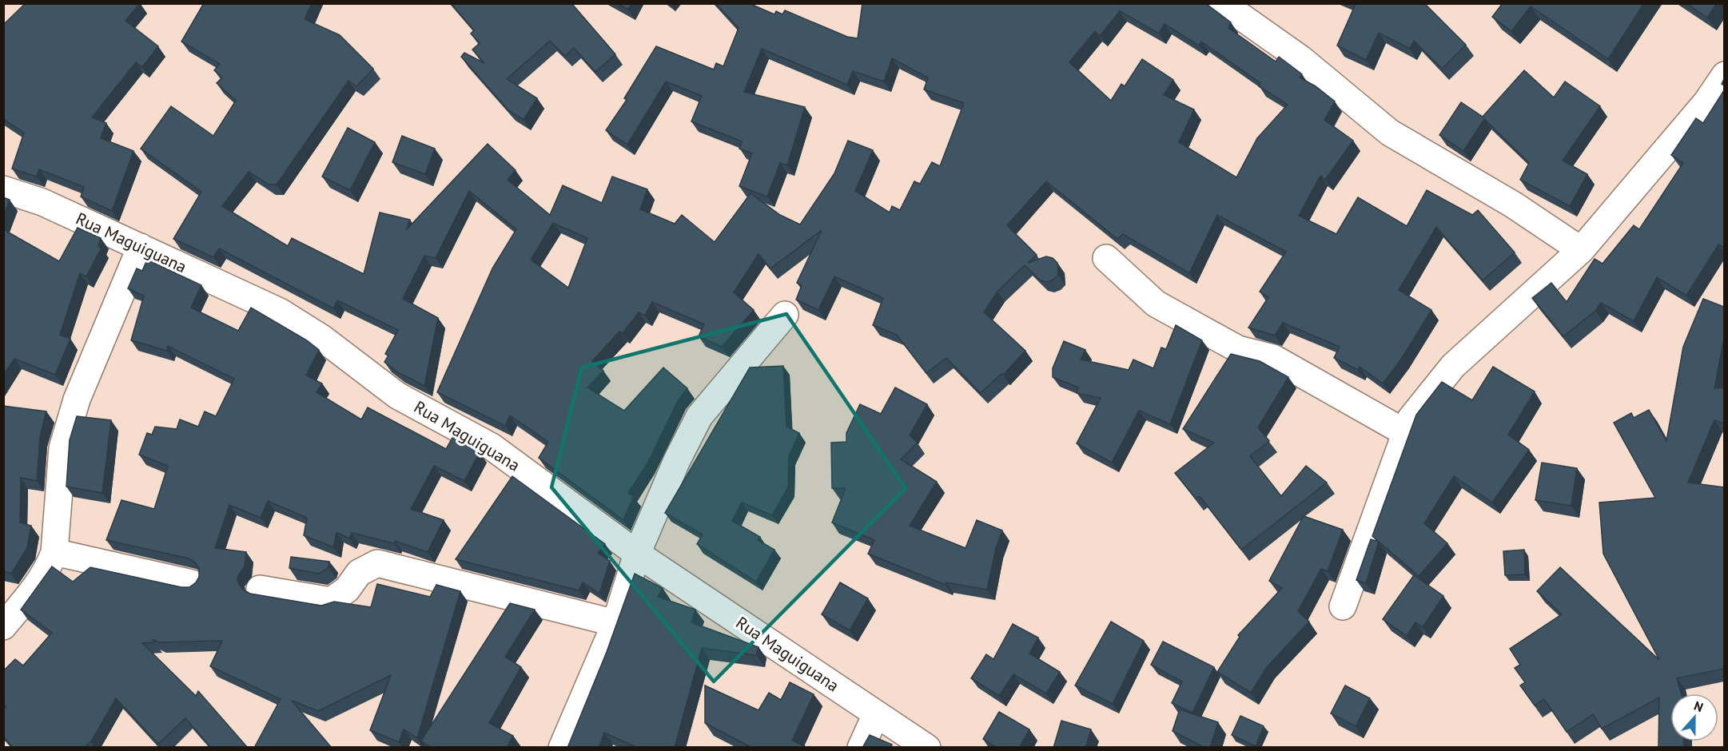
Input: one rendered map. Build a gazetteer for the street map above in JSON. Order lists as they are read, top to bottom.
{
  "streets": {
    "street": ["Rua Maguiguana"]
  },
  "north": "top"
}
